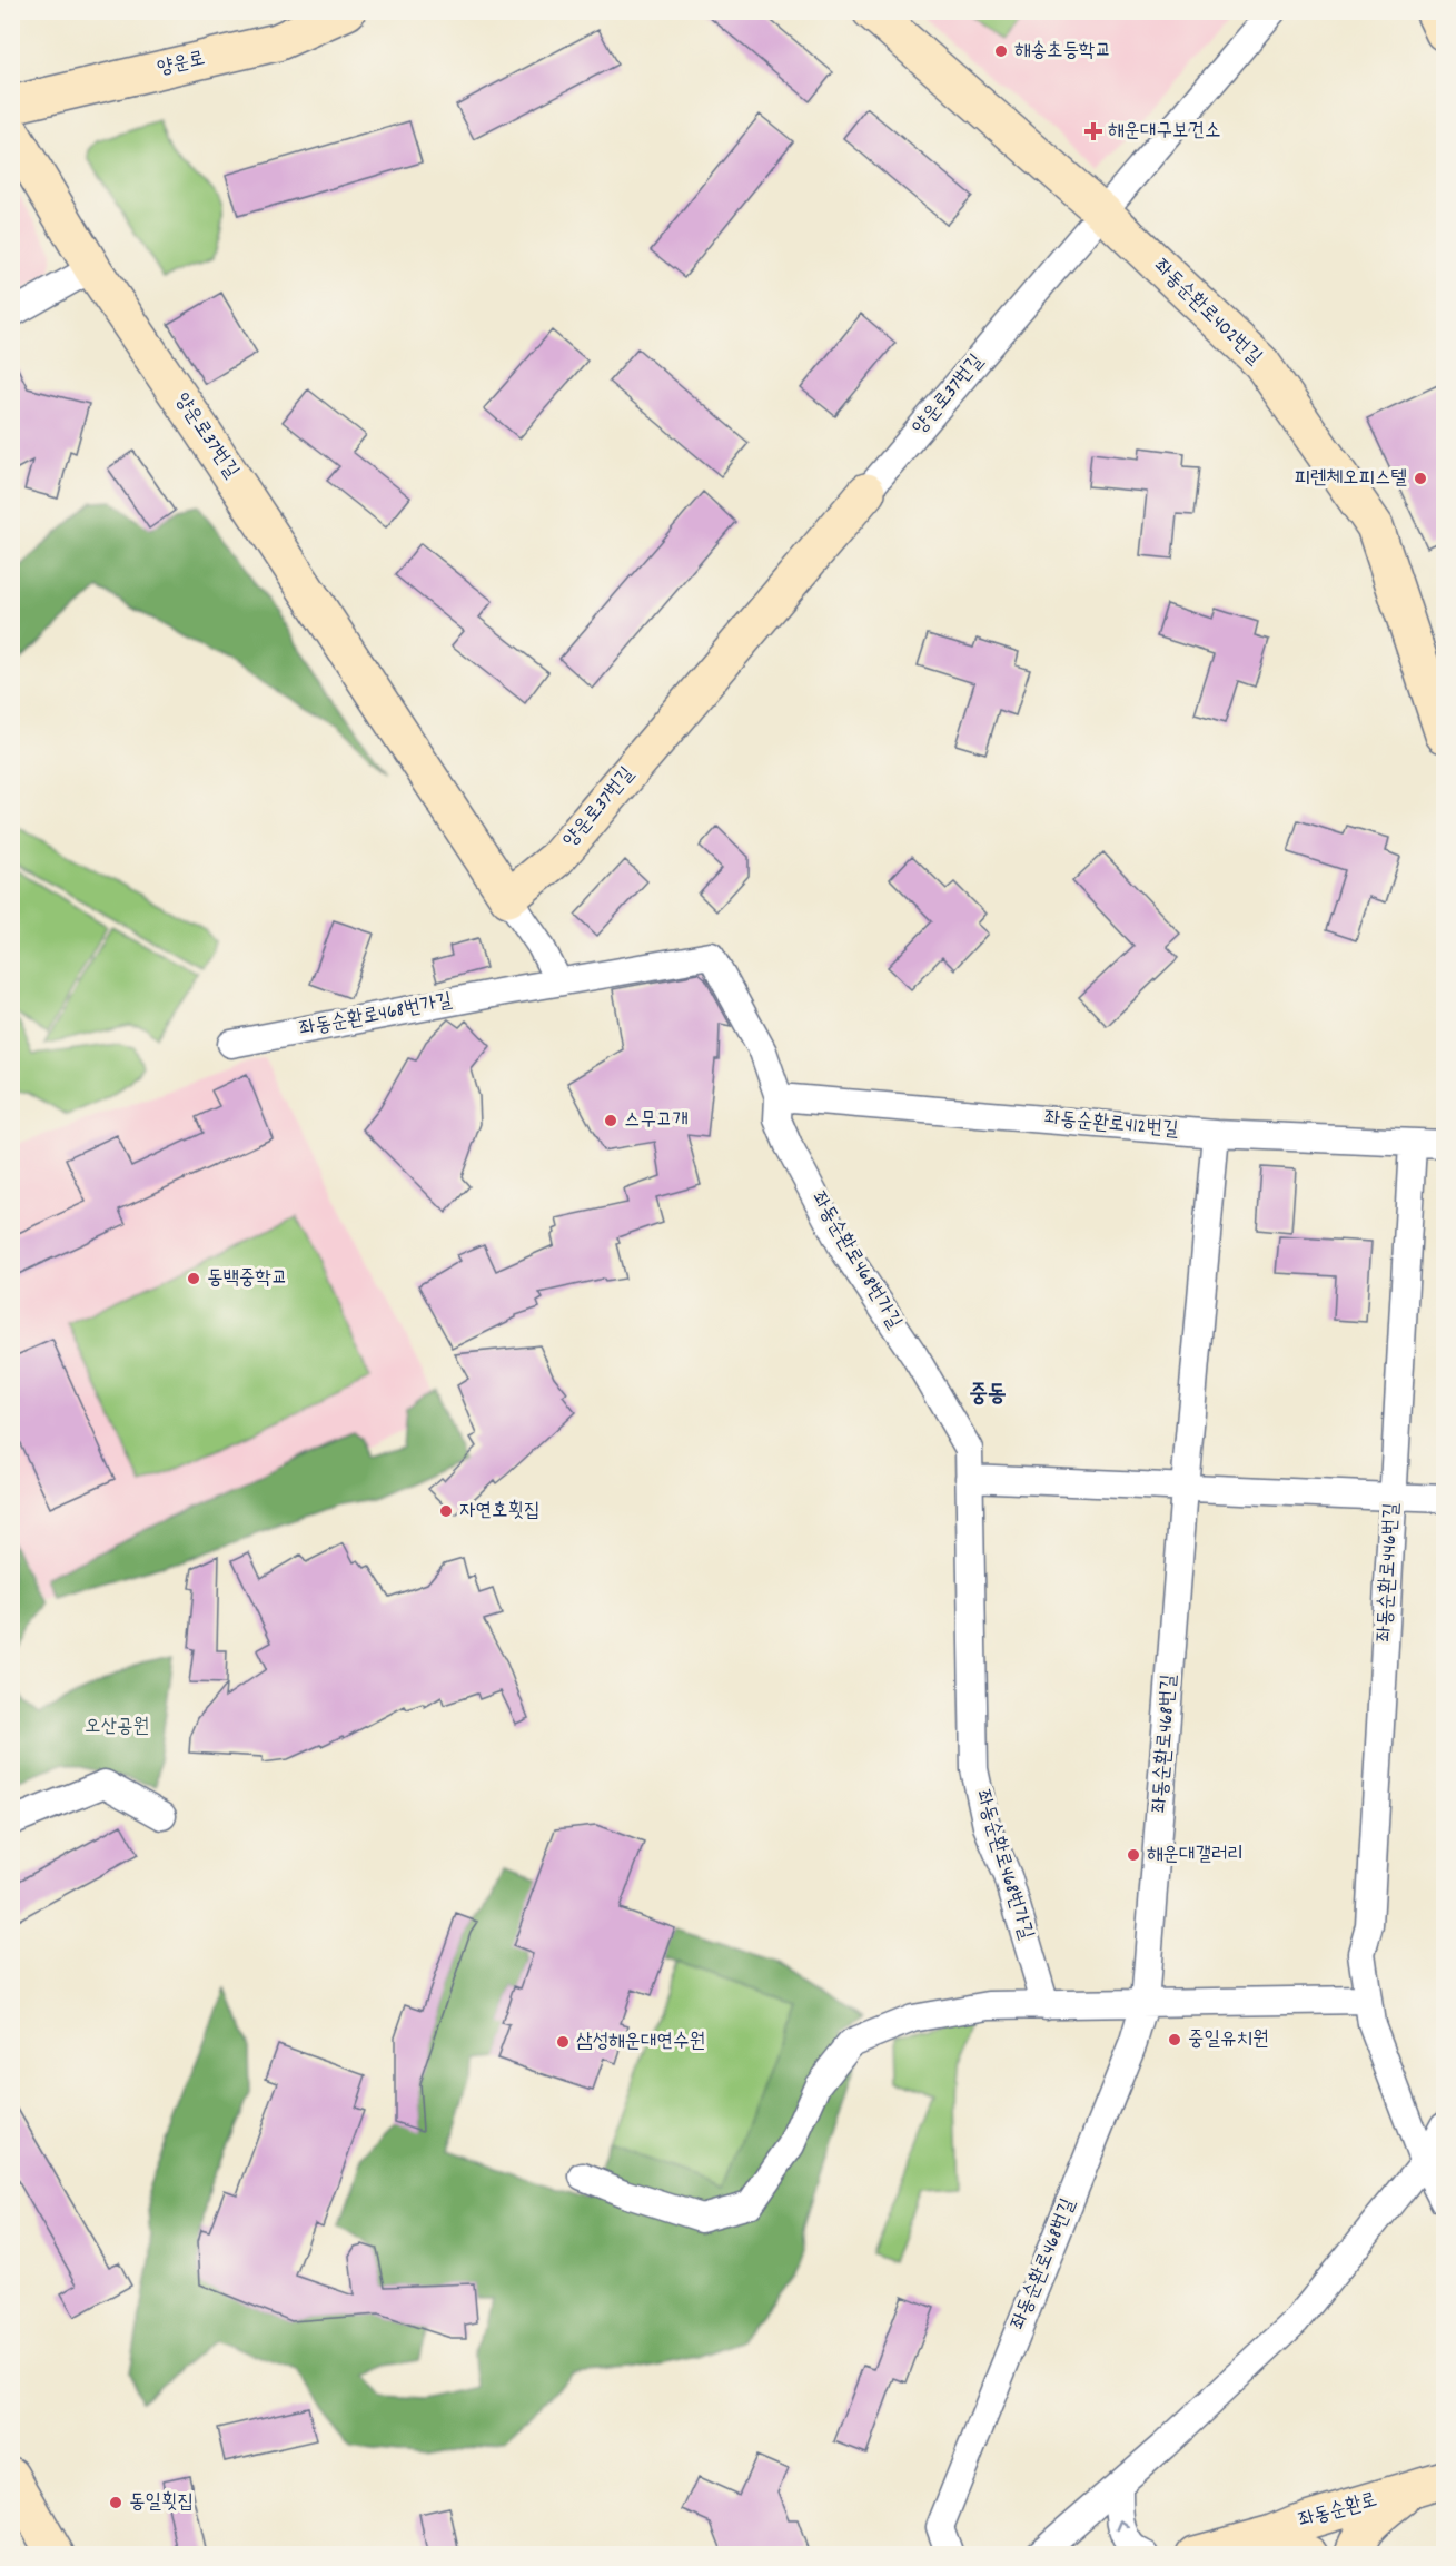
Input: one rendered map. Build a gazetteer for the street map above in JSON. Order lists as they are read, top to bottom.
{
  "streets": {
    "street": [
      "양운로",
      "좌동순환로402번길",
      "양운로37번길",
      "좌동순환로468번가길",
      "좌동순환로412번길",
      "좌동순환로446번길",
      "좌동순환로468번길",
      "좌동순환로"
    ]
  },
  "crossings": [
    ["좌동순환로402번길", "양운로37번길"],
    ["좌동순환로468번가길", "좌동순환로412번길"],
    ["좌동순환로412번길", "좌동순환로446번길"],
    ["좌동순환로412번길", "좌동순환로468번길"]
  ],
  "districts": ["중동"],
  "parks": ["오산공원"],
  "places": {
    "other": [
      "해송초등학교",
      "피렌체오피스텔",
      "스무고개",
      "동백중학교",
      "자연호횟집",
      "해운대갤러리",
      "중일유치원",
      "삼성해운대연수원",
      "동일횟집"
    ],
    "health": ["해운대구보건소"]
  }
}
